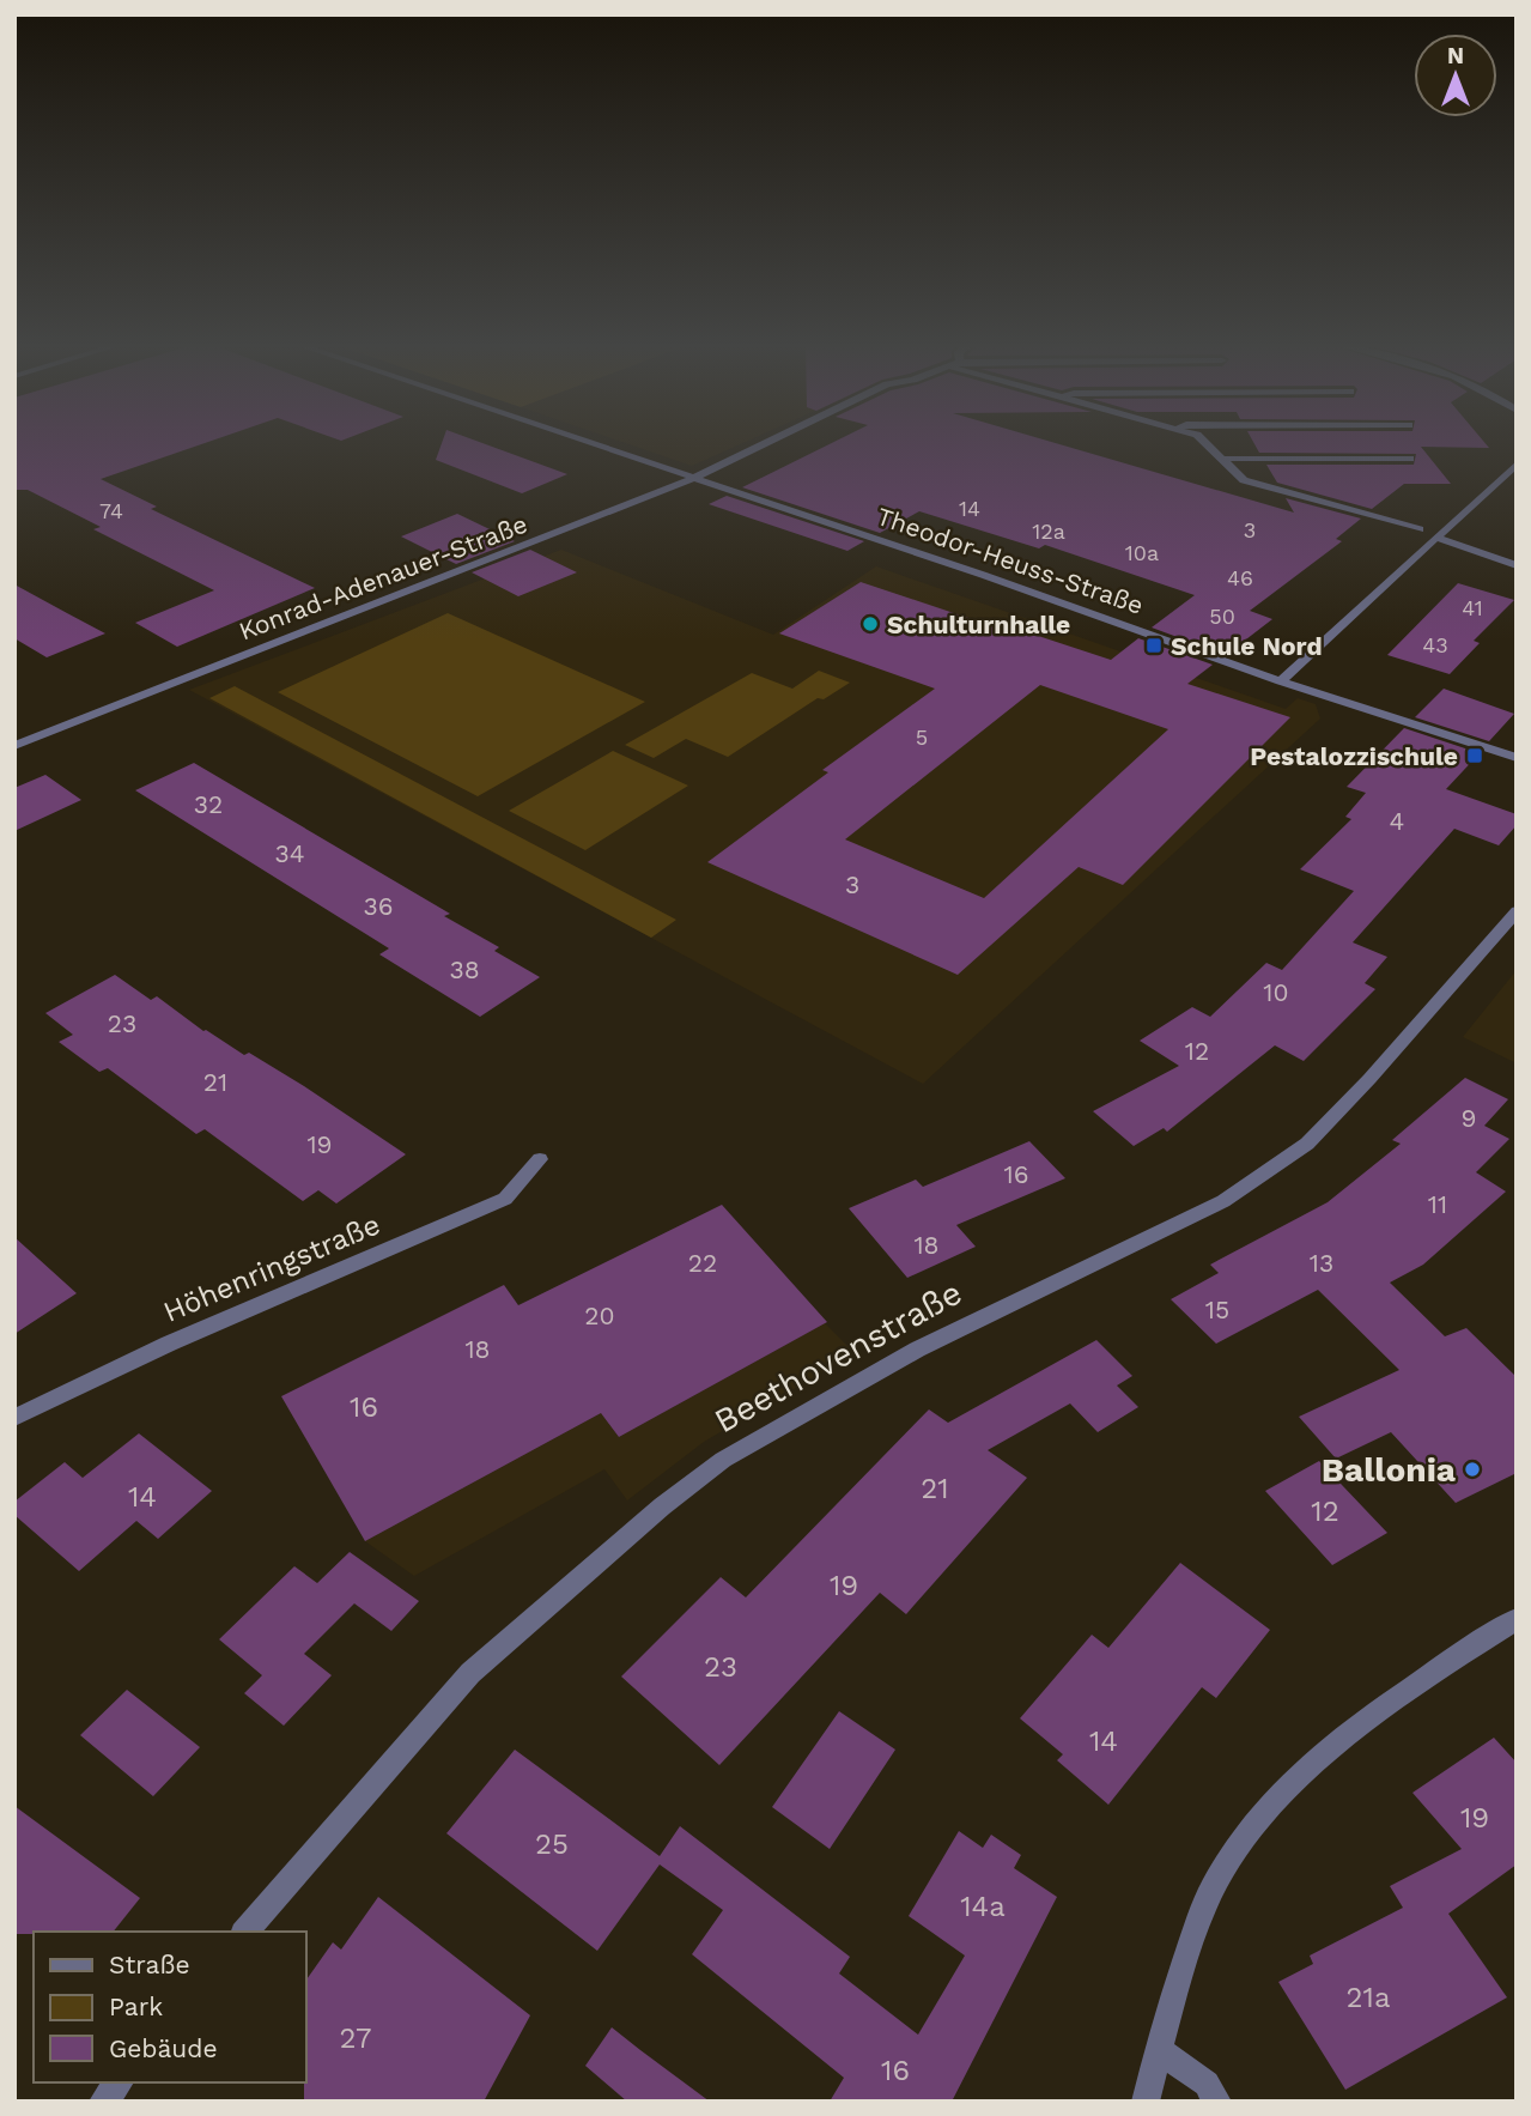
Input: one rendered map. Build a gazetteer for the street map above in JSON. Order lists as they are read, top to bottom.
{
  "streets": {
    "street": [
      "Theodor-Heuss-Straße",
      "Konrad-Adenauer-Straße",
      "Höhenringstraße",
      "Beethovenstraße"
    ]
  },
  "crossings": [
    ["Theodor-Heuss-Straße", "Konrad-Adenauer-Straße"]
  ],
  "places": {
    "other": ["Schulturnhalle", "Ballonia"],
    "transit": ["Schule Nord", "Pestalozzischule"]
  },
  "house_numbers": [
    "14",
    "74",
    "3",
    "12a",
    "10a",
    "46",
    "41",
    "50",
    "43",
    "5",
    "32",
    "4",
    "34",
    "3",
    "36",
    "38",
    "10",
    "23",
    "12",
    "21",
    "9",
    "19",
    "16",
    "11",
    "18",
    "22",
    "13",
    "15",
    "20",
    "18",
    "16",
    "21",
    "14",
    "12",
    "19",
    "23",
    "14",
    "19",
    "25",
    "14a",
    "21a",
    "27",
    "16"
  ],
  "legend": ["Straße", "Park", "Gebäude"],
  "north": "top"
}
